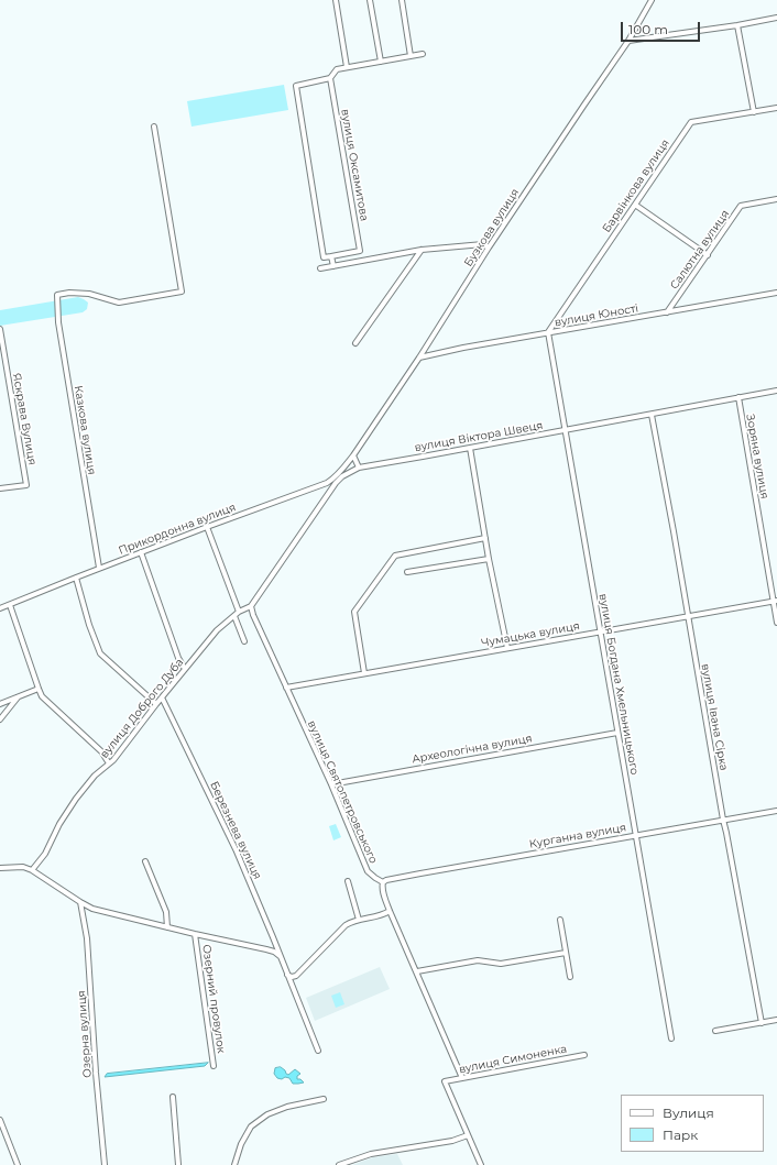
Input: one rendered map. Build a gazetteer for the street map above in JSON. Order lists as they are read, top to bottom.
{
  "streets": {
    "street": [
      "вулиця Оксамитова",
      "Барвінкова вулиця",
      "Бузкова вулиця",
      "Салютна вулиця",
      "вулиця Юності",
      "Яскрава Вулиця",
      "Казкова вулиця",
      "вулиця Віктора Швеця",
      "Зоряна вулиця",
      "Прикордонна вулиця",
      "Чумацька вулиця",
      "вулиця Богдана Хмельницького",
      "вулиця Доброго Дуба",
      "вулиця Івана Сірка",
      "Археологічна вулиця",
      "вулиця Святопетровського",
      "Березнева вулиця",
      "Курганна вулиця",
      "Озерний провулок",
      "Озерна вулиця",
      "вулиця Симоненка"
    ]
  },
  "crossings": [
    ["Барвінкова вулиця", "вулиця Юності"],
    ["Барвінкова вулиця", "вулиця Богдана Хмельницького"],
    ["Бузкова вулиця", "вулиця Юності"],
    ["Бузкова вулиця", "Прикордонна вулиця"],
    ["Салютна вулиця", "вулиця Юності"],
    ["вулиця Юності", "вулиця Богдана Хмельницького"],
    ["Казкова вулиця", "Прикордонна вулиця"],
    ["вулиця Віктора Швеця", "Зоряна вулиця"],
    ["вулиця Віктора Швеця", "вулиця Богдана Хмельницького"],
    ["вулиця Віктора Швеця", "вулиця Доброго Дуба"],
    ["вулиця Віктора Швеця", "вулиця Івана Сірка"],
    ["вулиця Віктора Швеця", "вулиця Святопетровського"],
    ["Зоряна вулиця", "Чумацька вулиця"],
    ["Чумацька вулиця", "вулиця Богдана Хмельницького"],
    ["Чумацька вулиця", "вулиця Івана Сірка"],
    ["Чумацька вулиця", "вулиця Святопетровського"],
    ["вулиця Богдана Хмельницького", "Археологічна вулиця"],
    ["вулиця Богдана Хмельницького", "Курганна вулиця"],
    ["вулиця Доброго Дуба", "вулиця Святопетровського"],
    ["вулиця Доброго Дуба", "Березнева вулиця"],
    ["вулиця Івана Сірка", "Курганна вулиця"],
    ["Археологічна вулиця", "вулиця Святопетровського"],
    ["вулиця Святопетровського", "Курганна вулиця"]
  ],
  "legend": ["Вулиця", "Парк"],
  "scale_bar": "100 m"
}
